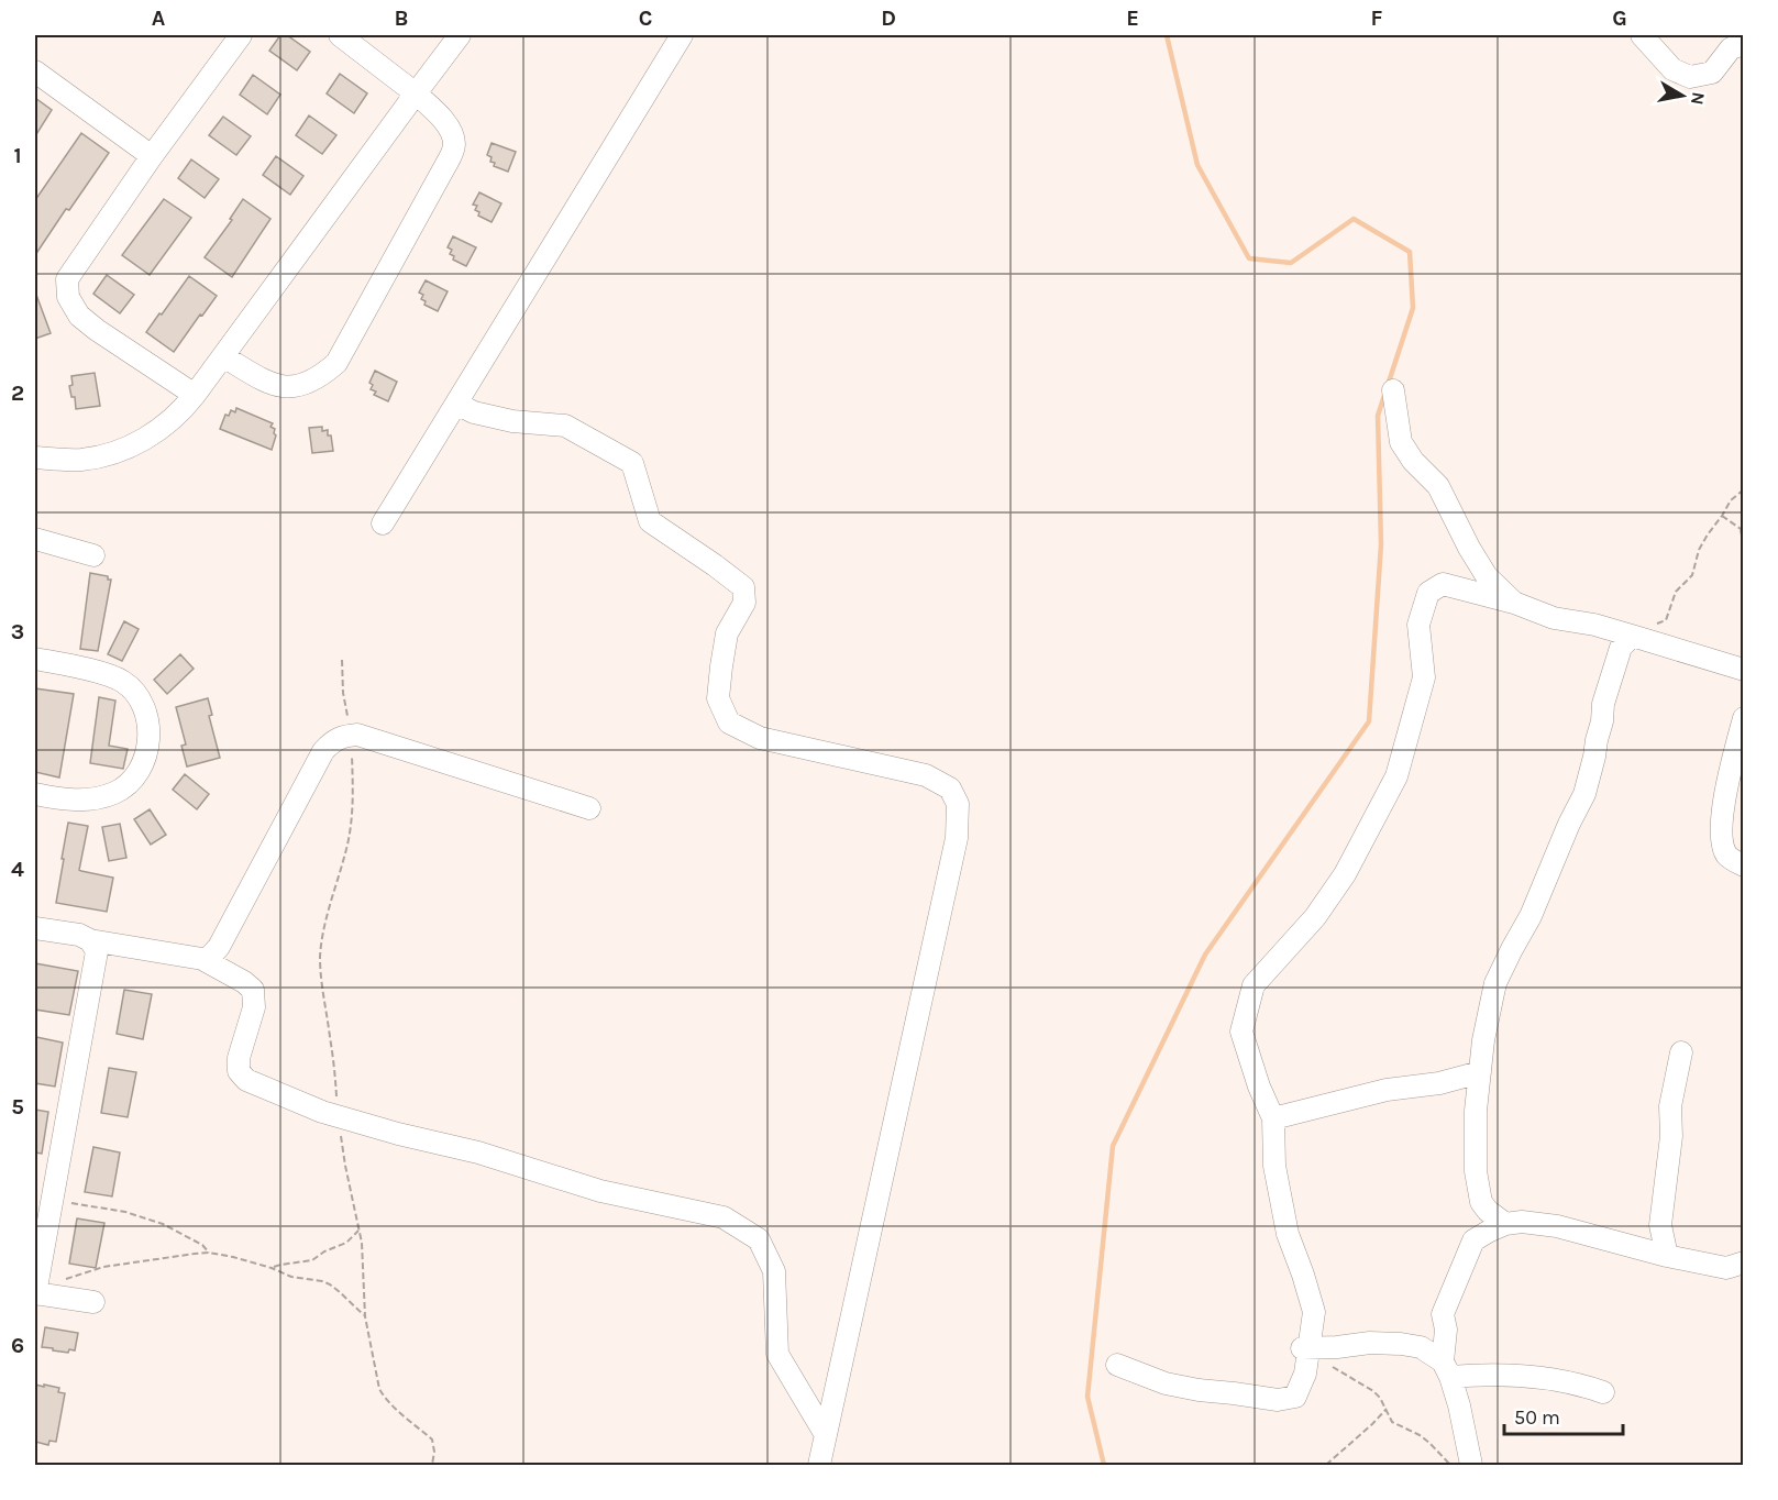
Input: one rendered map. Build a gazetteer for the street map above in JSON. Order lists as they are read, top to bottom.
{
  "scale_bar": "50 m",
  "north": "right",
  "grid": {
    "columns": [
      "A",
      "B",
      "C",
      "D",
      "E",
      "F",
      "G"
    ],
    "rows": [
      "1",
      "2",
      "3",
      "4",
      "5",
      "6"
    ]
  }
}
